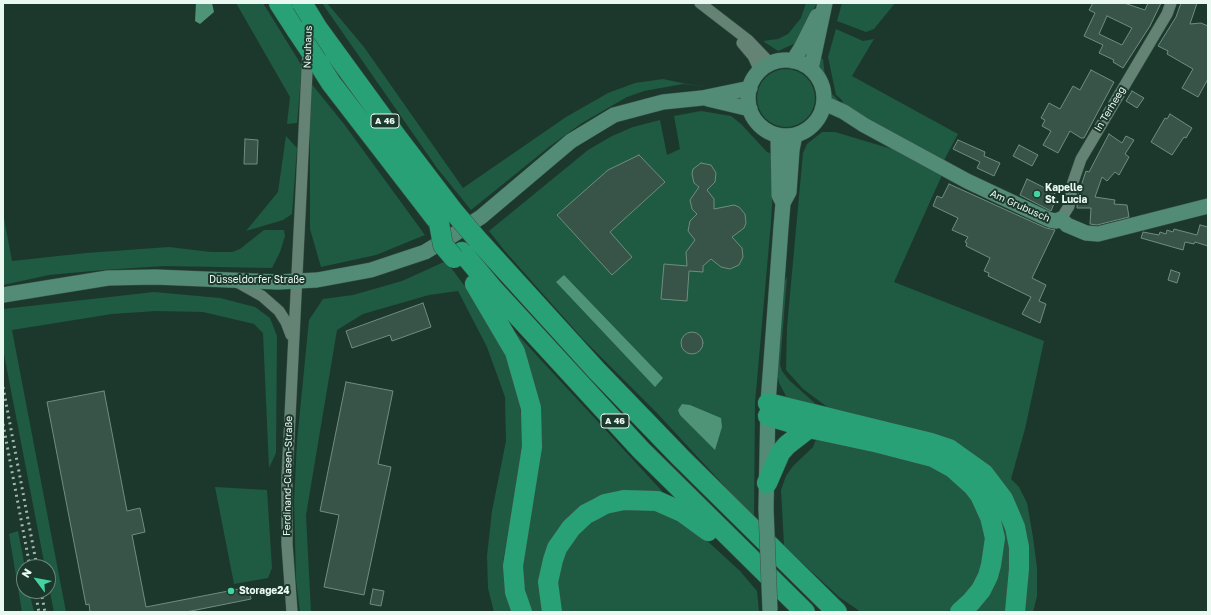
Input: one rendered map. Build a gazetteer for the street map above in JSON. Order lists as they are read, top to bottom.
{
  "streets": {
    "highway": ["A 46"],
    "main road": ["Am Grubusch", "Düsseldorfer Straße"],
    "street": ["Neuhaus", "In Terheeg", "Ferdinand-Clasen-Straße"]
  },
  "crossings": [
    ["Neuhaus", "Ferdinand-Clasen-Straße"],
    ["In Terheeg", "Am Grubusch"],
    ["Am Grubusch", "Düsseldorfer Straße"],
    ["Düsseldorfer Straße", "Ferdinand-Clasen-Straße"]
  ],
  "places": ["Kapelle St. Lucia", "Storage24"],
  "north": "top left"
}
